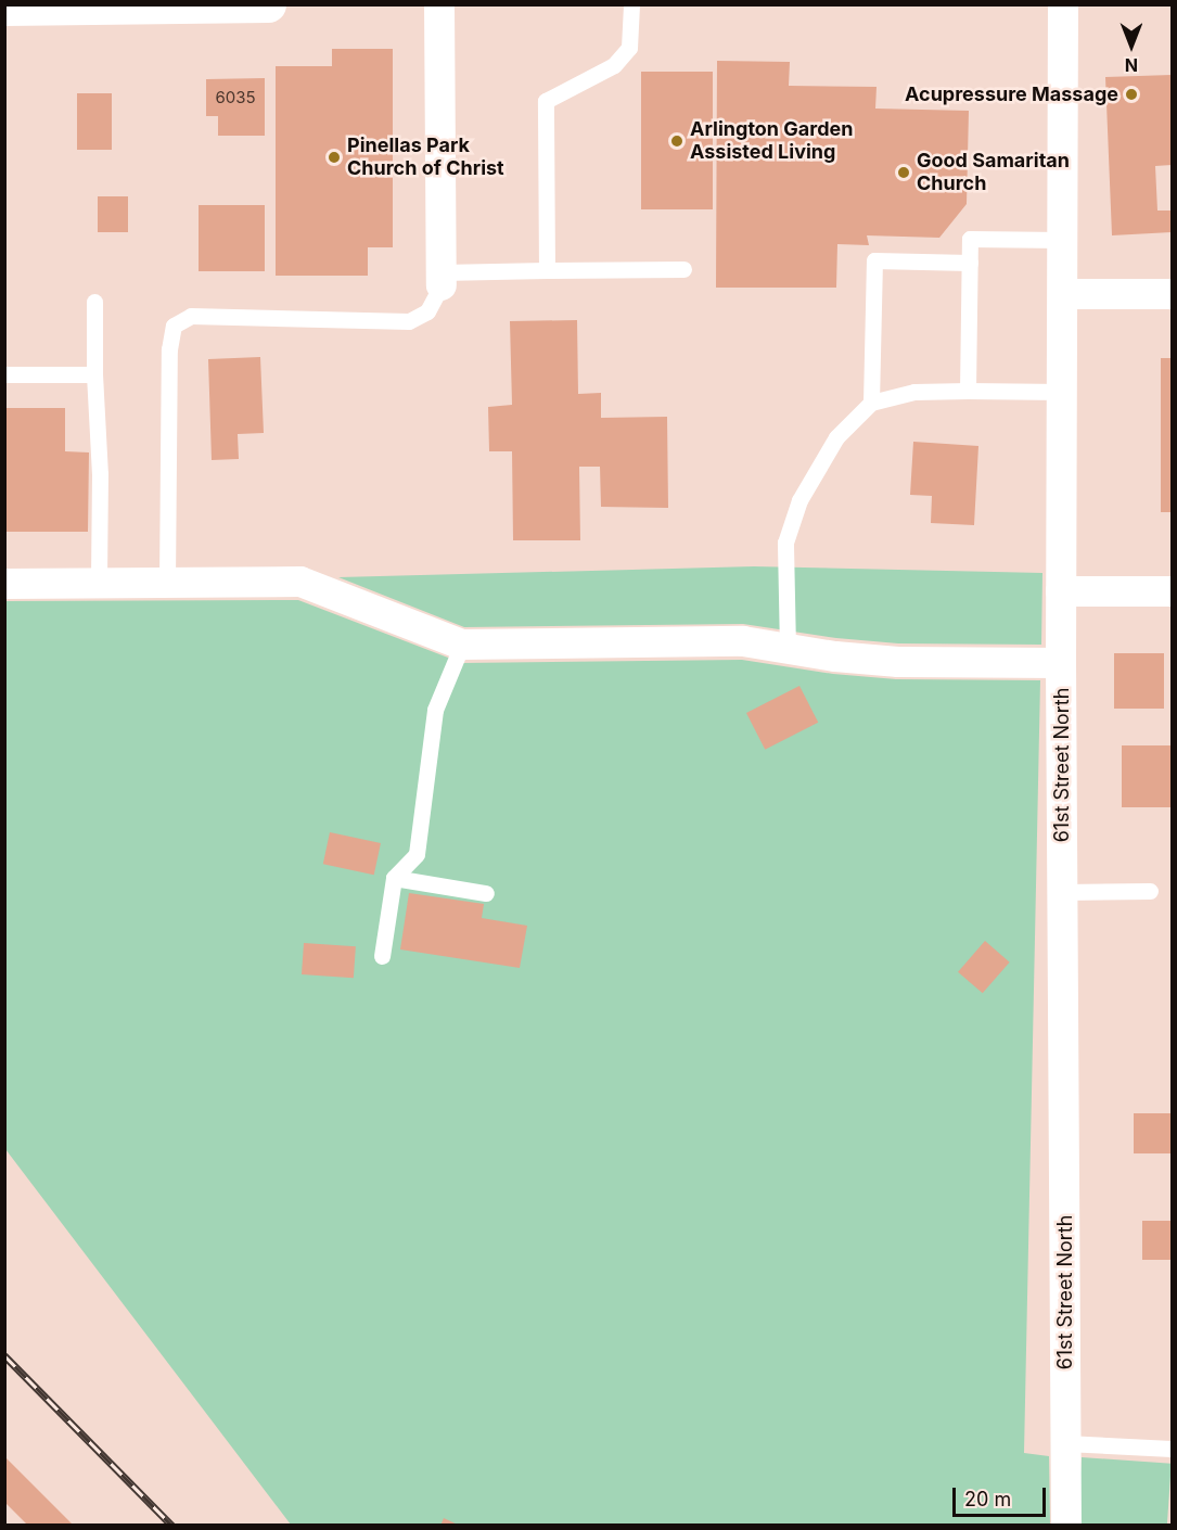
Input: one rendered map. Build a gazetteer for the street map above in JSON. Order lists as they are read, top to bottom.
{
  "streets": {
    "street": ["61st Street North"]
  },
  "places": [
    "Acupressure Massage",
    "Arlington Garden Assisted Living",
    "Pinellas Park Church of Christ",
    "Good Samaritan Church"
  ],
  "house_numbers": ["6035"],
  "scale_bar": "20 m",
  "north": "bottom"
}
